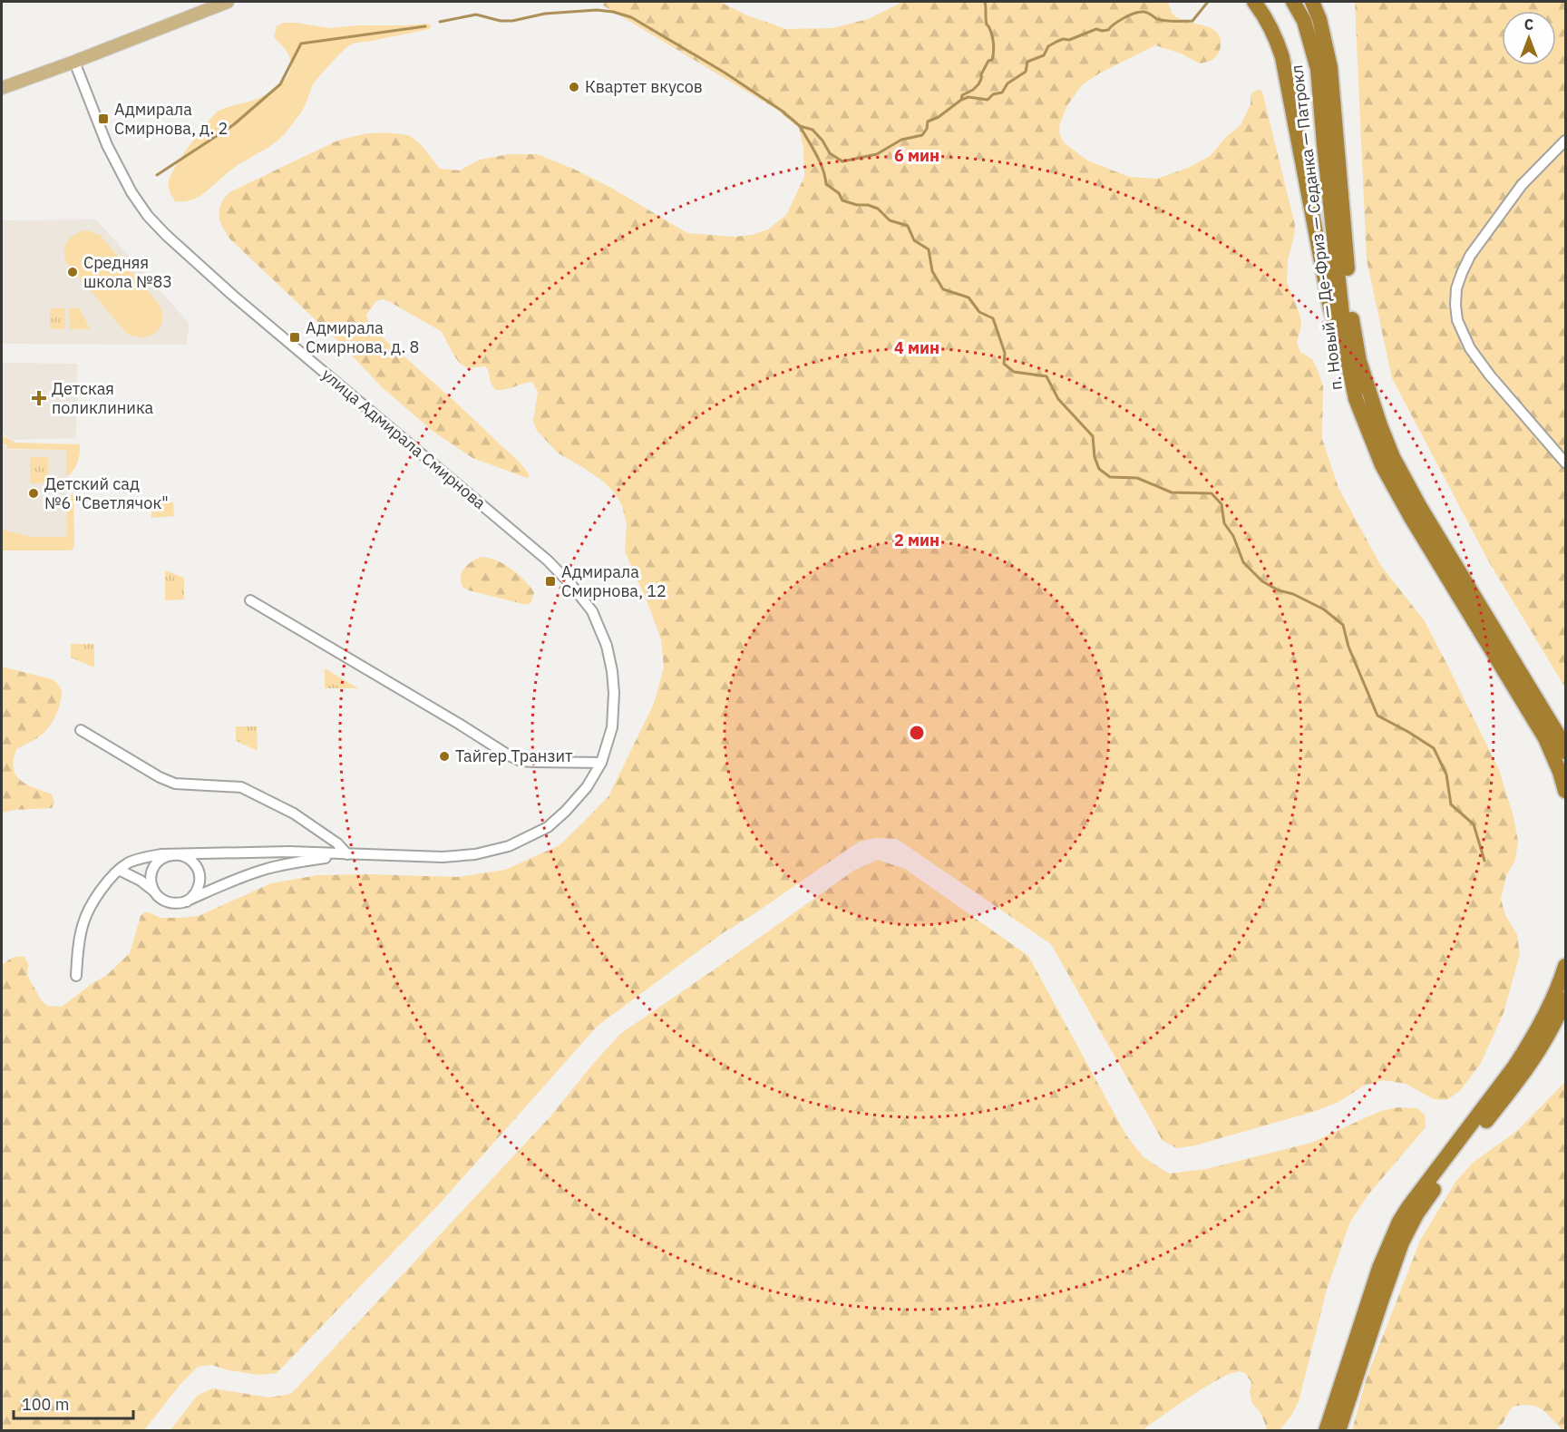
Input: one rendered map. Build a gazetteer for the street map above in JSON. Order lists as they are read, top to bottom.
{
  "streets": {
    "highway": ["п. Новый — Де-Фриз — Седанка — Патрокл"],
    "street": ["улица Адмирала Смирнова"]
  },
  "places": {
    "other": [
      "Квартет вкусов",
      "Средняя школа №83",
      "Детский сад №6 \"Светлячок\"",
      "Тайгер Транзит"
    ],
    "transit": ["Адмирала Смирнова, д. 2", "Адмирала Смирнова, д. 8", "Адмирала Смирнова, 12"],
    "health": ["Детская поликлиника"]
  },
  "scale_bar": "100 m",
  "north": "top",
  "rings": ["6 мин", "4 мин", "2 мин"]
}
